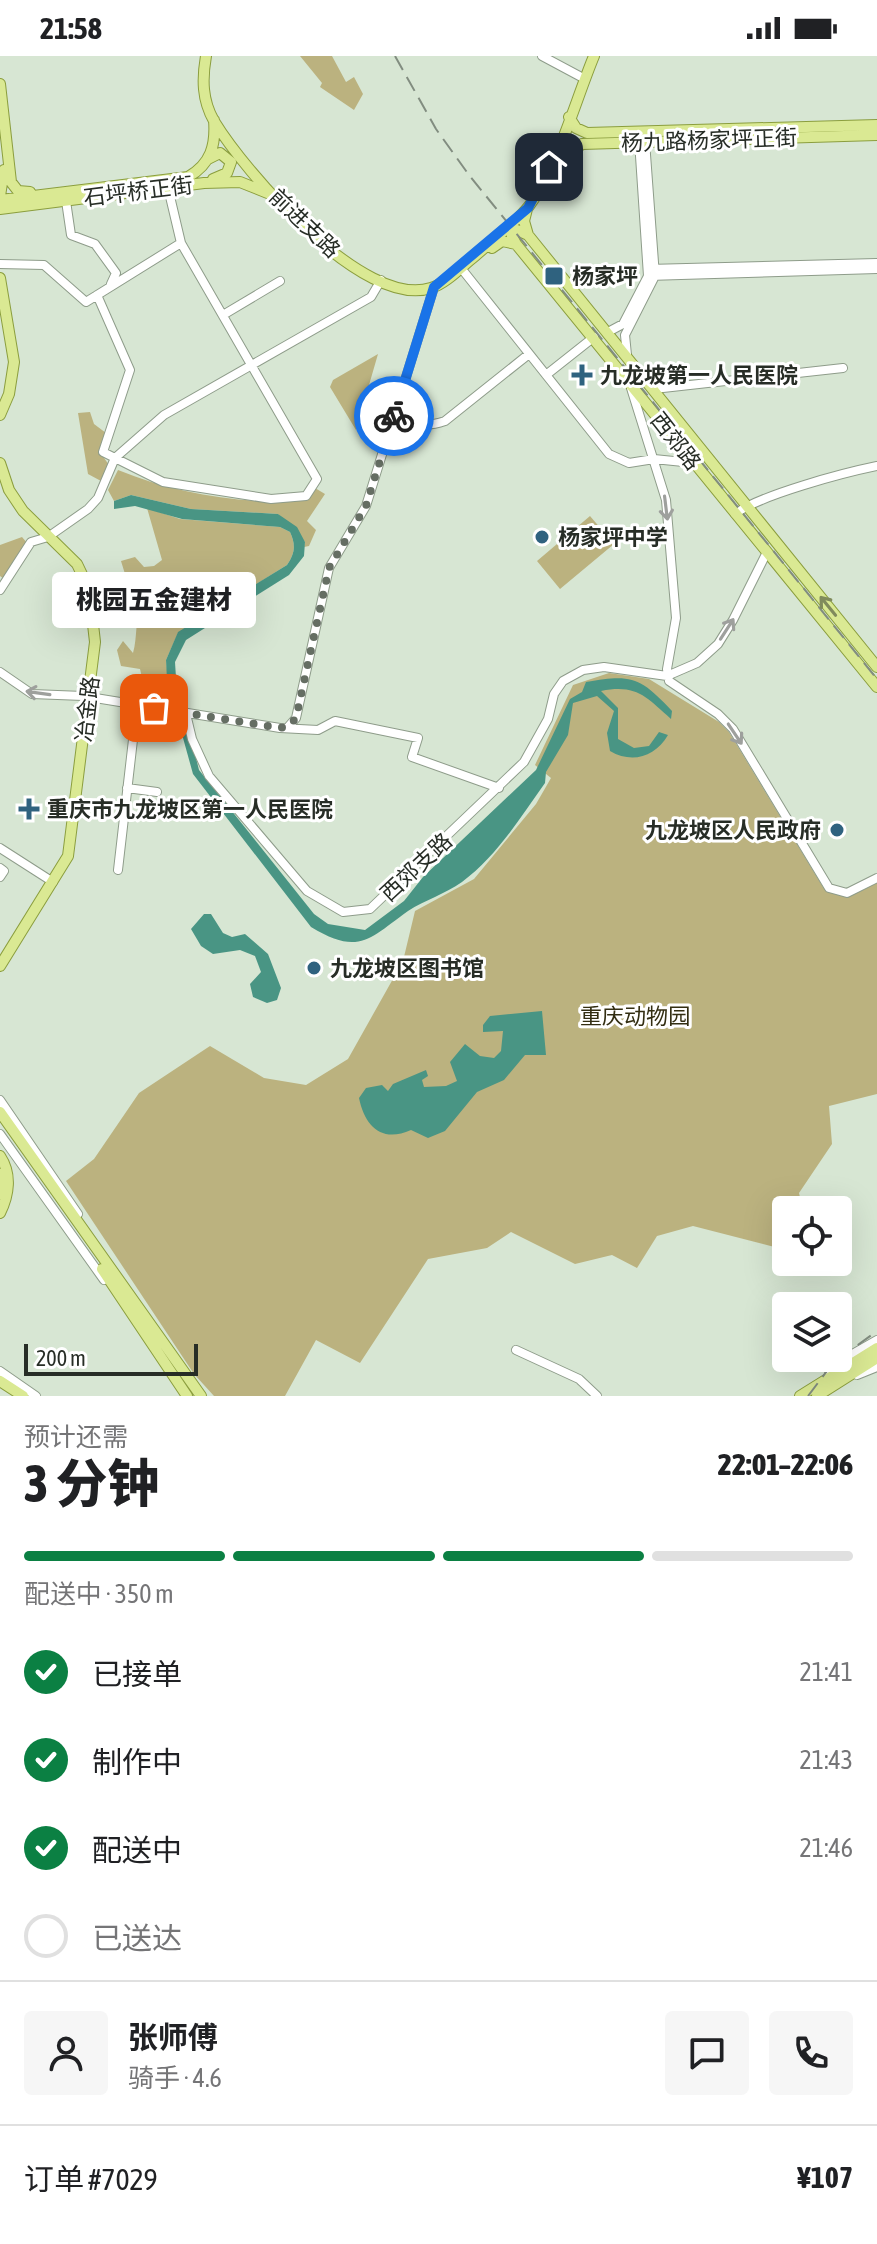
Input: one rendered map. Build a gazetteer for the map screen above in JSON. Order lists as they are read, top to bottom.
{
  "streets": {
    "main road": [
      "杨九路杨家坪正街",
      "石坪桥正街",
      "前进支路",
      "西郊路",
      "冶金路"
    ],
    "street": ["西郊支路"]
  },
  "crossings": [
    ["石坪桥正街", "前进支路"]
  ],
  "parks": ["重庆动物园"],
  "places": {
    "transit": ["杨家坪"],
    "health": ["九龙坡第一人民医院", "重庆市九龙坡区第一人民医院"],
    "other": [
      "杨家坪中学",
      "桃园五金建材",
      "九龙坡区人民政府",
      "九龙坡区图书馆"
    ]
  },
  "scale_bar": "200 m",
  "page": {
    "status": "21:58",
    "bubble": "桃园五金建材",
    "scale": "200 m",
    "heading": ["3 分钟", "预计还需", "22:01–22:06"],
    "panel": [
      "张师傅",
      "骑手 · 4.6",
      "订单 #7029",
      "¥107"
    ],
    "bar": "配送中 · 350 m",
    "list": [
      ["已接单", "21:41"],
      ["制作中", "21:43"],
      ["配送中", "21:46"],
      "已送达"
    ]
  }
}
